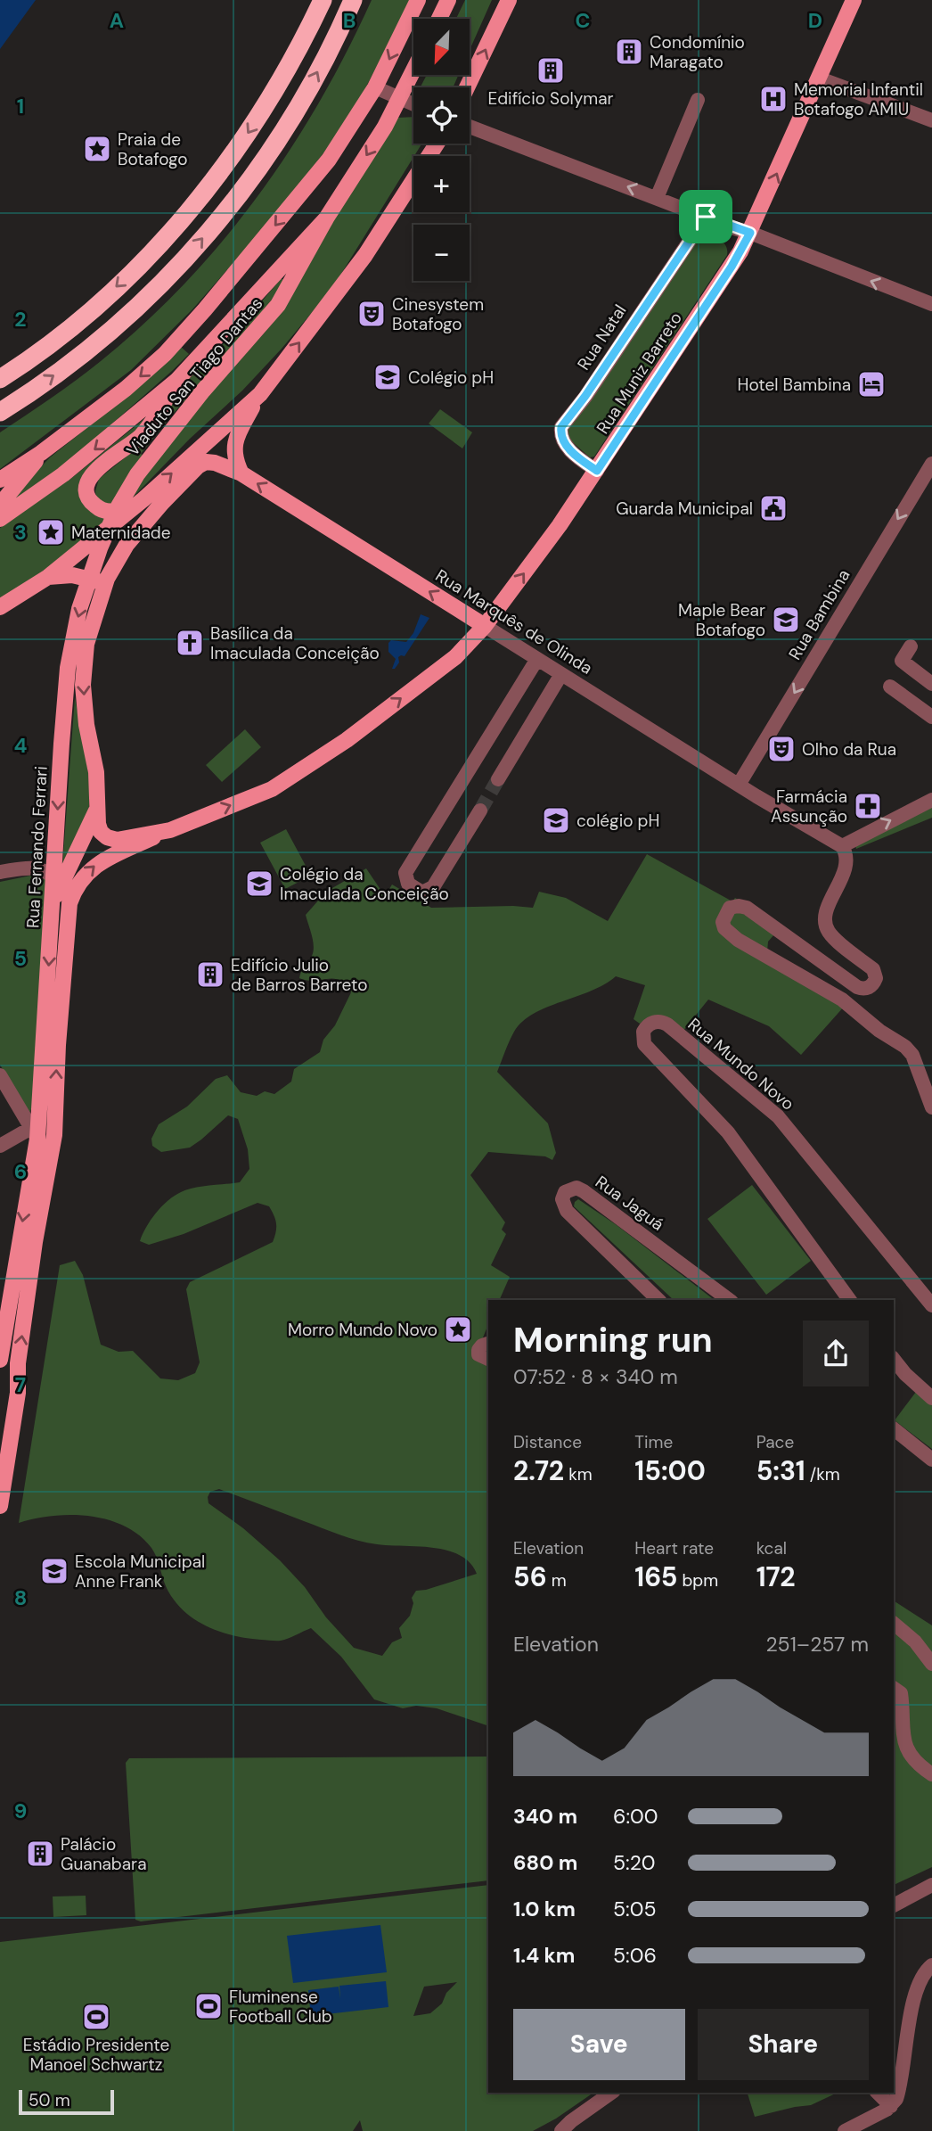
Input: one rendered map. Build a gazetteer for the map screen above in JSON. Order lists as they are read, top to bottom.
{
  "streets": {
    "main road": [
      "Rua Muniz Barreto",
      "Viaduto San Tiago Dantas",
      "Rua Marquês de Olinda",
      "Rua Fernando Ferrari"
    ],
    "street": [
      "Rua Natal",
      "Rua Bambina",
      "Rua Mundo Novo",
      "Rua Jaguá"
    ]
  },
  "crossings": [
    ["Rua Natal", "Rua Muniz Barreto"],
    ["Rua Muniz Barreto", "Rua Marquês de Olinda"],
    ["Rua Muniz Barreto", "Rua Fernando Ferrari"],
    ["Viaduto San Tiago Dantas", "Rua Fernando Ferrari"],
    ["Rua Bambina", "Rua Marquês de Olinda"]
  ],
  "one_way": ["Rua Muniz Barreto", "Rua Bambina", "Rua Marquês de Olinda"],
  "places": {
    "building": [
      "Condomínio Maragato",
      "Edifício Solymar",
      "Edifício Julio de Barros Barreto",
      "Palácio Guanabara"
    ],
    "hospital": ["Memorial Infantil Botafogo AMIU"],
    "place": ["Praia de Botafogo", "Maternidade", "Morro Mundo Novo"],
    "theatre": ["Cinesystem Botafogo", "Olho da Rua"],
    "school or university": [
      "Colégio pH",
      "Maple Bear Botafogo",
      "colégio pH",
      "Colégio da Imaculada Conceição",
      "Escola Municipal Anne Frank"
    ],
    "hotel": ["Hotel Bambina"],
    "public building": ["Guarda Municipal"],
    "church": ["Basílica da Imaculada Conceição"],
    "pharmacy": ["Farmácia Assunção"],
    "sports": ["Fluminense Football Club", "Estádio Presidente Manoel Schwartz"]
  },
  "scale_bar": "50 m",
  "north": "bottom left",
  "page": {
    "map_buttons": ["+", "−"],
    "heading": ["Morning run", "07:52 · 8 × 340 m"],
    "stats": [
      ["Distance", "2.72 km"],
      ["Time", "15:00"],
      ["Pace", "5:31 /km"],
      ["Elevation", "56 m"],
      ["Heart rate", "165 bpm"],
      ["kcal", "172"]
    ],
    "chart": ["Elevation", "251–257 m"],
    "list": [
      {
        "name": "340 m",
        "note": "6:00"
      },
      {
        "name": "680 m",
        "note": "5:20"
      },
      {
        "name": "1.0 km",
        "note": "5:05"
      },
      {
        "name": "1.4 km",
        "note": "5:06"
      }
    ],
    "buttons": ["Save", "Share"],
    "scale": "50 m"
  },
  "grid": {
    "columns": [
      "A",
      "B",
      "C",
      "D"
    ],
    "rows": [
      "1",
      "2",
      "3",
      "4",
      "5",
      "6",
      "7",
      "8",
      "9"
    ]
  }
}
